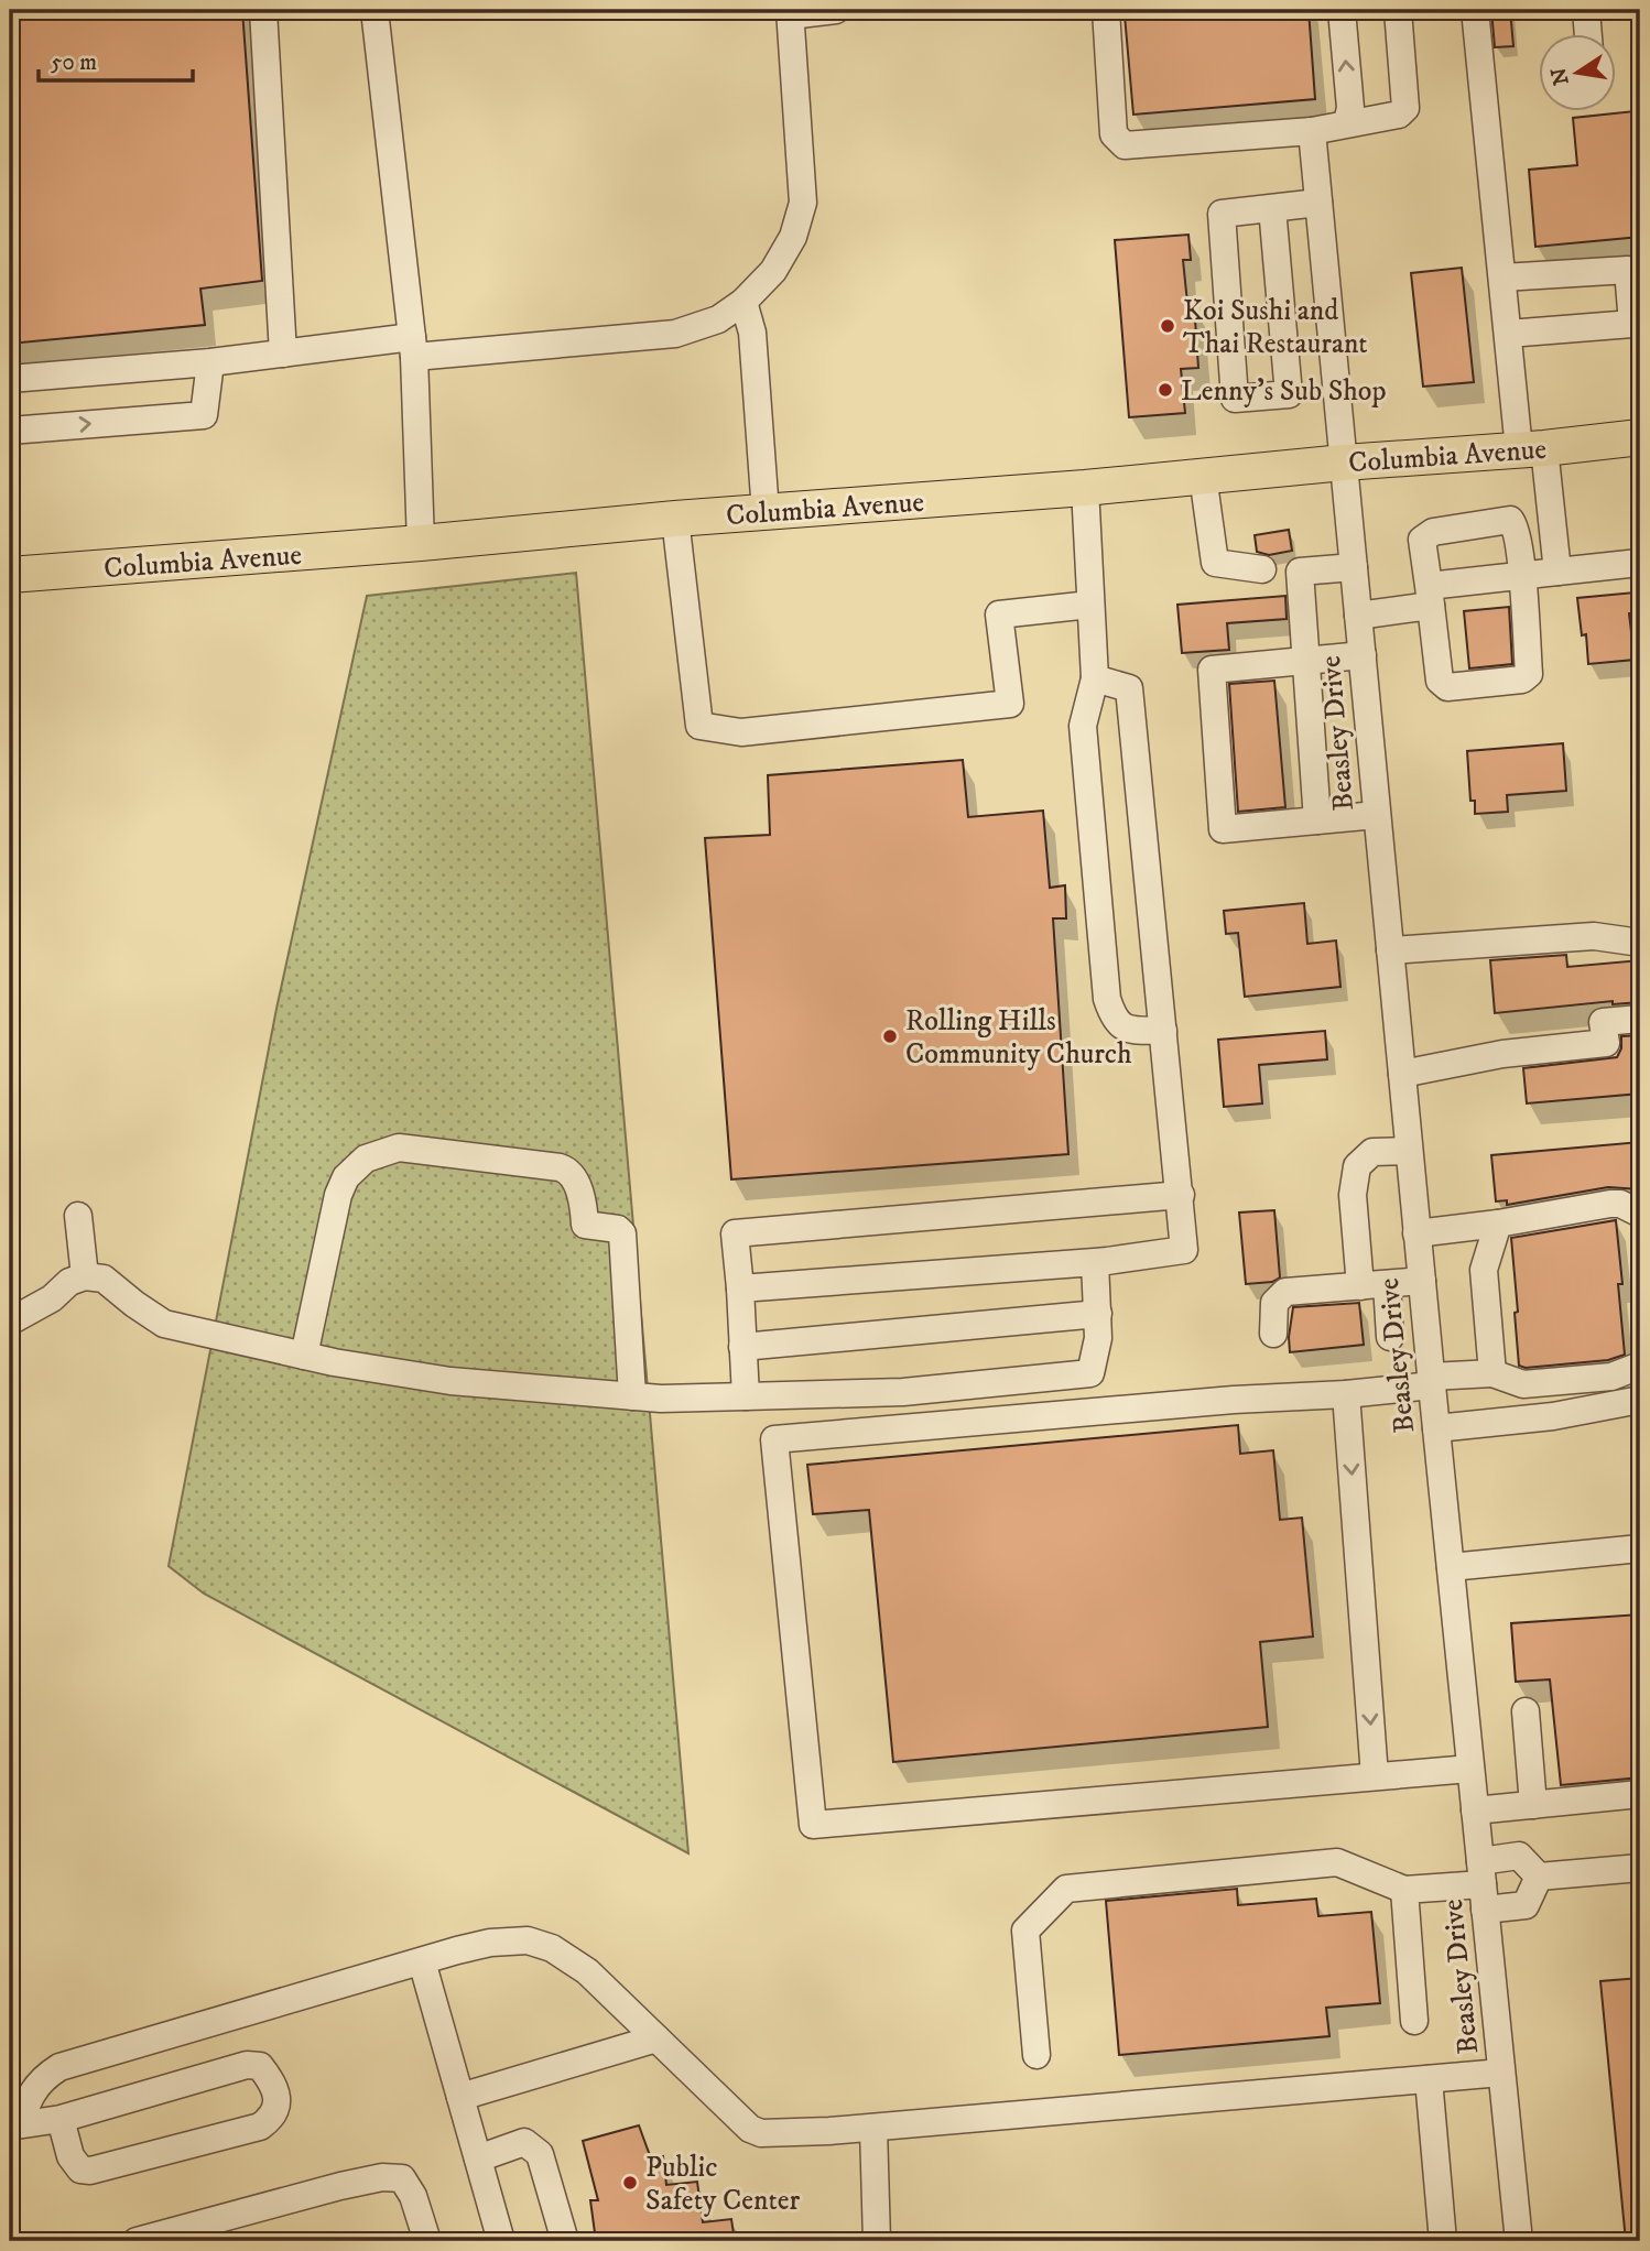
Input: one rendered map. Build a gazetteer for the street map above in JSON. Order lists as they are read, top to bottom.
{
  "streets": {
    "main road": ["Columbia Avenue"],
    "street": ["Beasley Drive"]
  },
  "crossings": [
    ["Columbia Avenue", "Beasley Drive"]
  ],
  "places": [
    "Koi Sushi and Thai Restaurant",
    "Lenny's Sub Shop",
    "Rolling Hills Community Church",
    "Public Safety Center"
  ],
  "scale_bar": "50 m",
  "north": "left"
}
